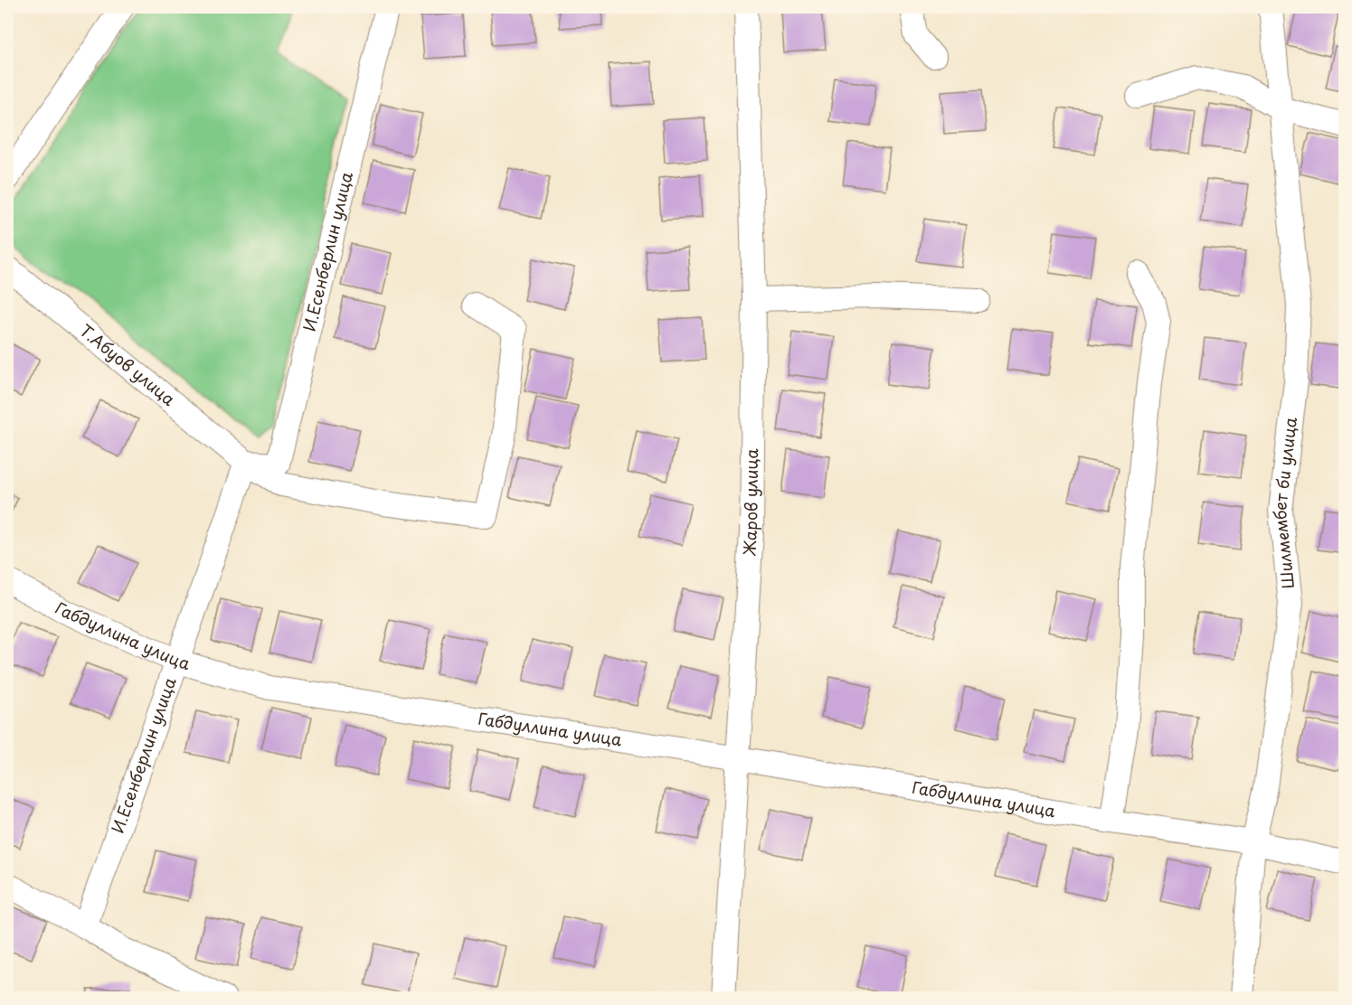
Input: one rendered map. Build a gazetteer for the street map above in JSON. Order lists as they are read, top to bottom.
{
  "streets": {
    "street": [
      "И.Есенберлин улица",
      "Т.Абуов улица",
      "Жаров улица",
      "Шилмембет би улица",
      "Габдуллина улица"
    ]
  },
  "crossings": [
    ["И.Есенберлин улица", "Т.Абуов улица"],
    ["И.Есенберлин улица", "Габдуллина улица"],
    ["Жаров улица", "Габдуллина улица"],
    ["Шилмембет би улица", "Габдуллина улица"]
  ]
}
